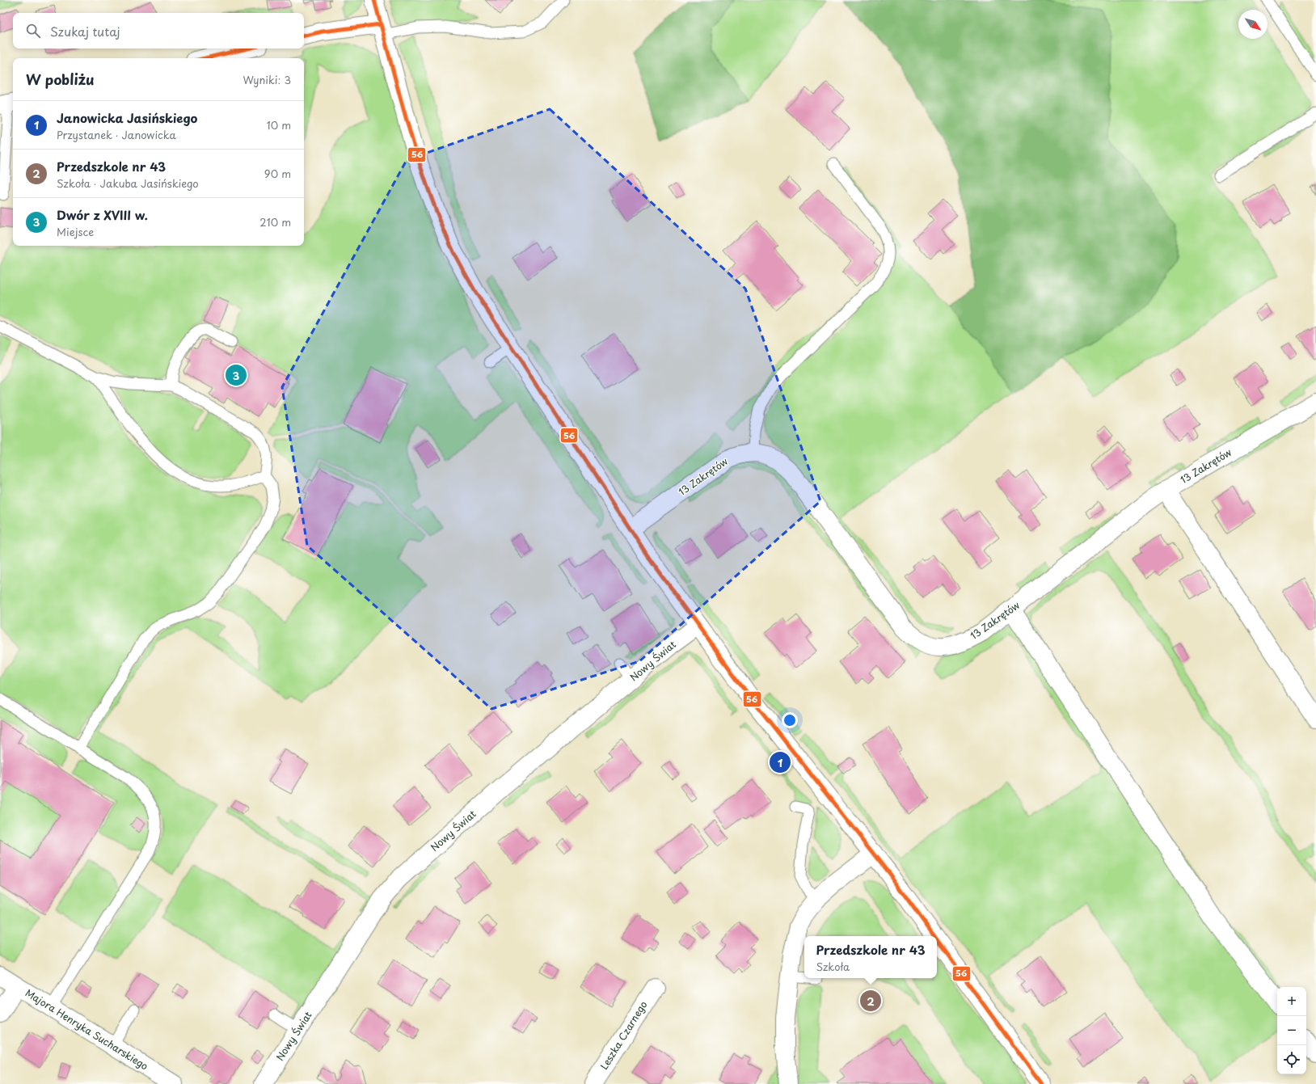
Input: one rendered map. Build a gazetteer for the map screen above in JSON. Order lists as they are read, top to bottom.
{
  "streets": {
    "street": [
      "13 Zakrętów",
      "Nowy Świat",
      "Majora Henryka Sucharskiego",
      "Leszka Czarnego"
    ]
  },
  "lines": ["transit line 56"],
  "north": "bottom right",
  "page": {
    "search": "Szukaj tutaj",
    "heading": ["W pobliżu", "Wyniki: 3"],
    "list": [
      {
        "mark": "1",
        "name": "Janowicka Jasińskiego",
        "note": "Przystanek · Janowicka",
        "value": "10 m"
      },
      {
        "mark": "2",
        "name": "Przedszkole nr 43",
        "note": "Szkoła · Jakuba Jasińskiego",
        "value": "90 m"
      },
      {
        "mark": "3",
        "name": "Dwór z XVIII w.",
        "note": "Miejsce",
        "value": "210 m"
      }
    ],
    "pins": ["3", "1", "2"],
    "popup": ["Przedszkole nr 43", "Szkoła"],
    "map_buttons": ["+", "−"]
  }
}
